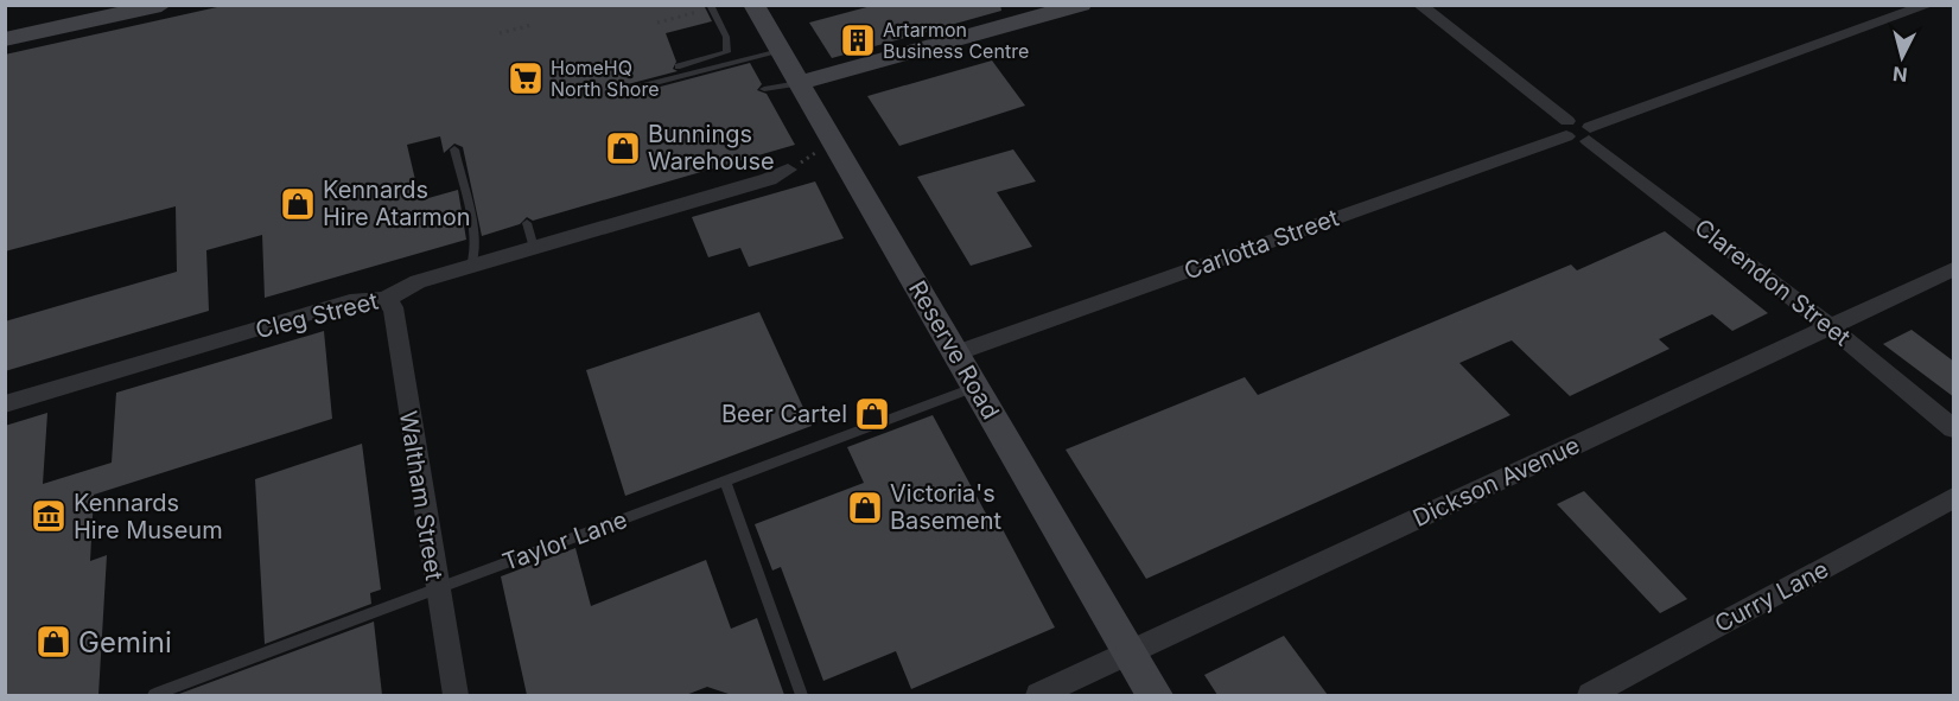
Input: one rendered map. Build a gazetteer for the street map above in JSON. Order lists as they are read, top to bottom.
{
  "streets": {
    "street": [
      "Carlotta Street",
      "Clarendon Street",
      "Cleg Street",
      "Reserve Road",
      "Dickson Avenue",
      "Waltham Street",
      "Curry Lane"
    ],
    "lane": ["Taylor Lane"]
  },
  "crossings": [
    ["Carlotta Street", "Reserve Road"],
    ["Clarendon Street", "Dickson Avenue"],
    ["Cleg Street", "Waltham Street"],
    ["Reserve Road", "Dickson Avenue"],
    ["Reserve Road", "Taylor Lane"],
    ["Waltham Street", "Taylor Lane"]
  ],
  "places": {
    "building": ["Artarmon Business Centre"],
    "supermarket": ["HomeHQ North Shore"],
    "shop": [
      "Bunnings Warehouse",
      "Kennards Hire Atarmon",
      "Beer Cartel",
      "Victoria's Basement",
      "Gemini"
    ],
    "museum": ["Kennards Hire Museum"]
  },
  "north": "bottom"
}
